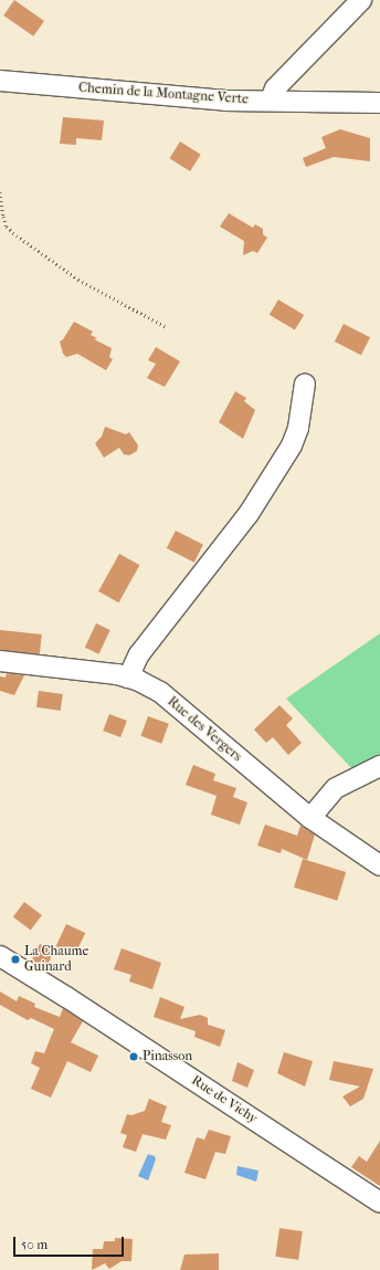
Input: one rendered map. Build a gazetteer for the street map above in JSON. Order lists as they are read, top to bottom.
{
  "streets": {
    "street": ["Chemin de la Montagne Verte", "Rue des Vergers", "Rue de Vichy"]
  },
  "places": ["La Chaume Guinard", "Pinasson"],
  "scale_bar": "50 m"
}
